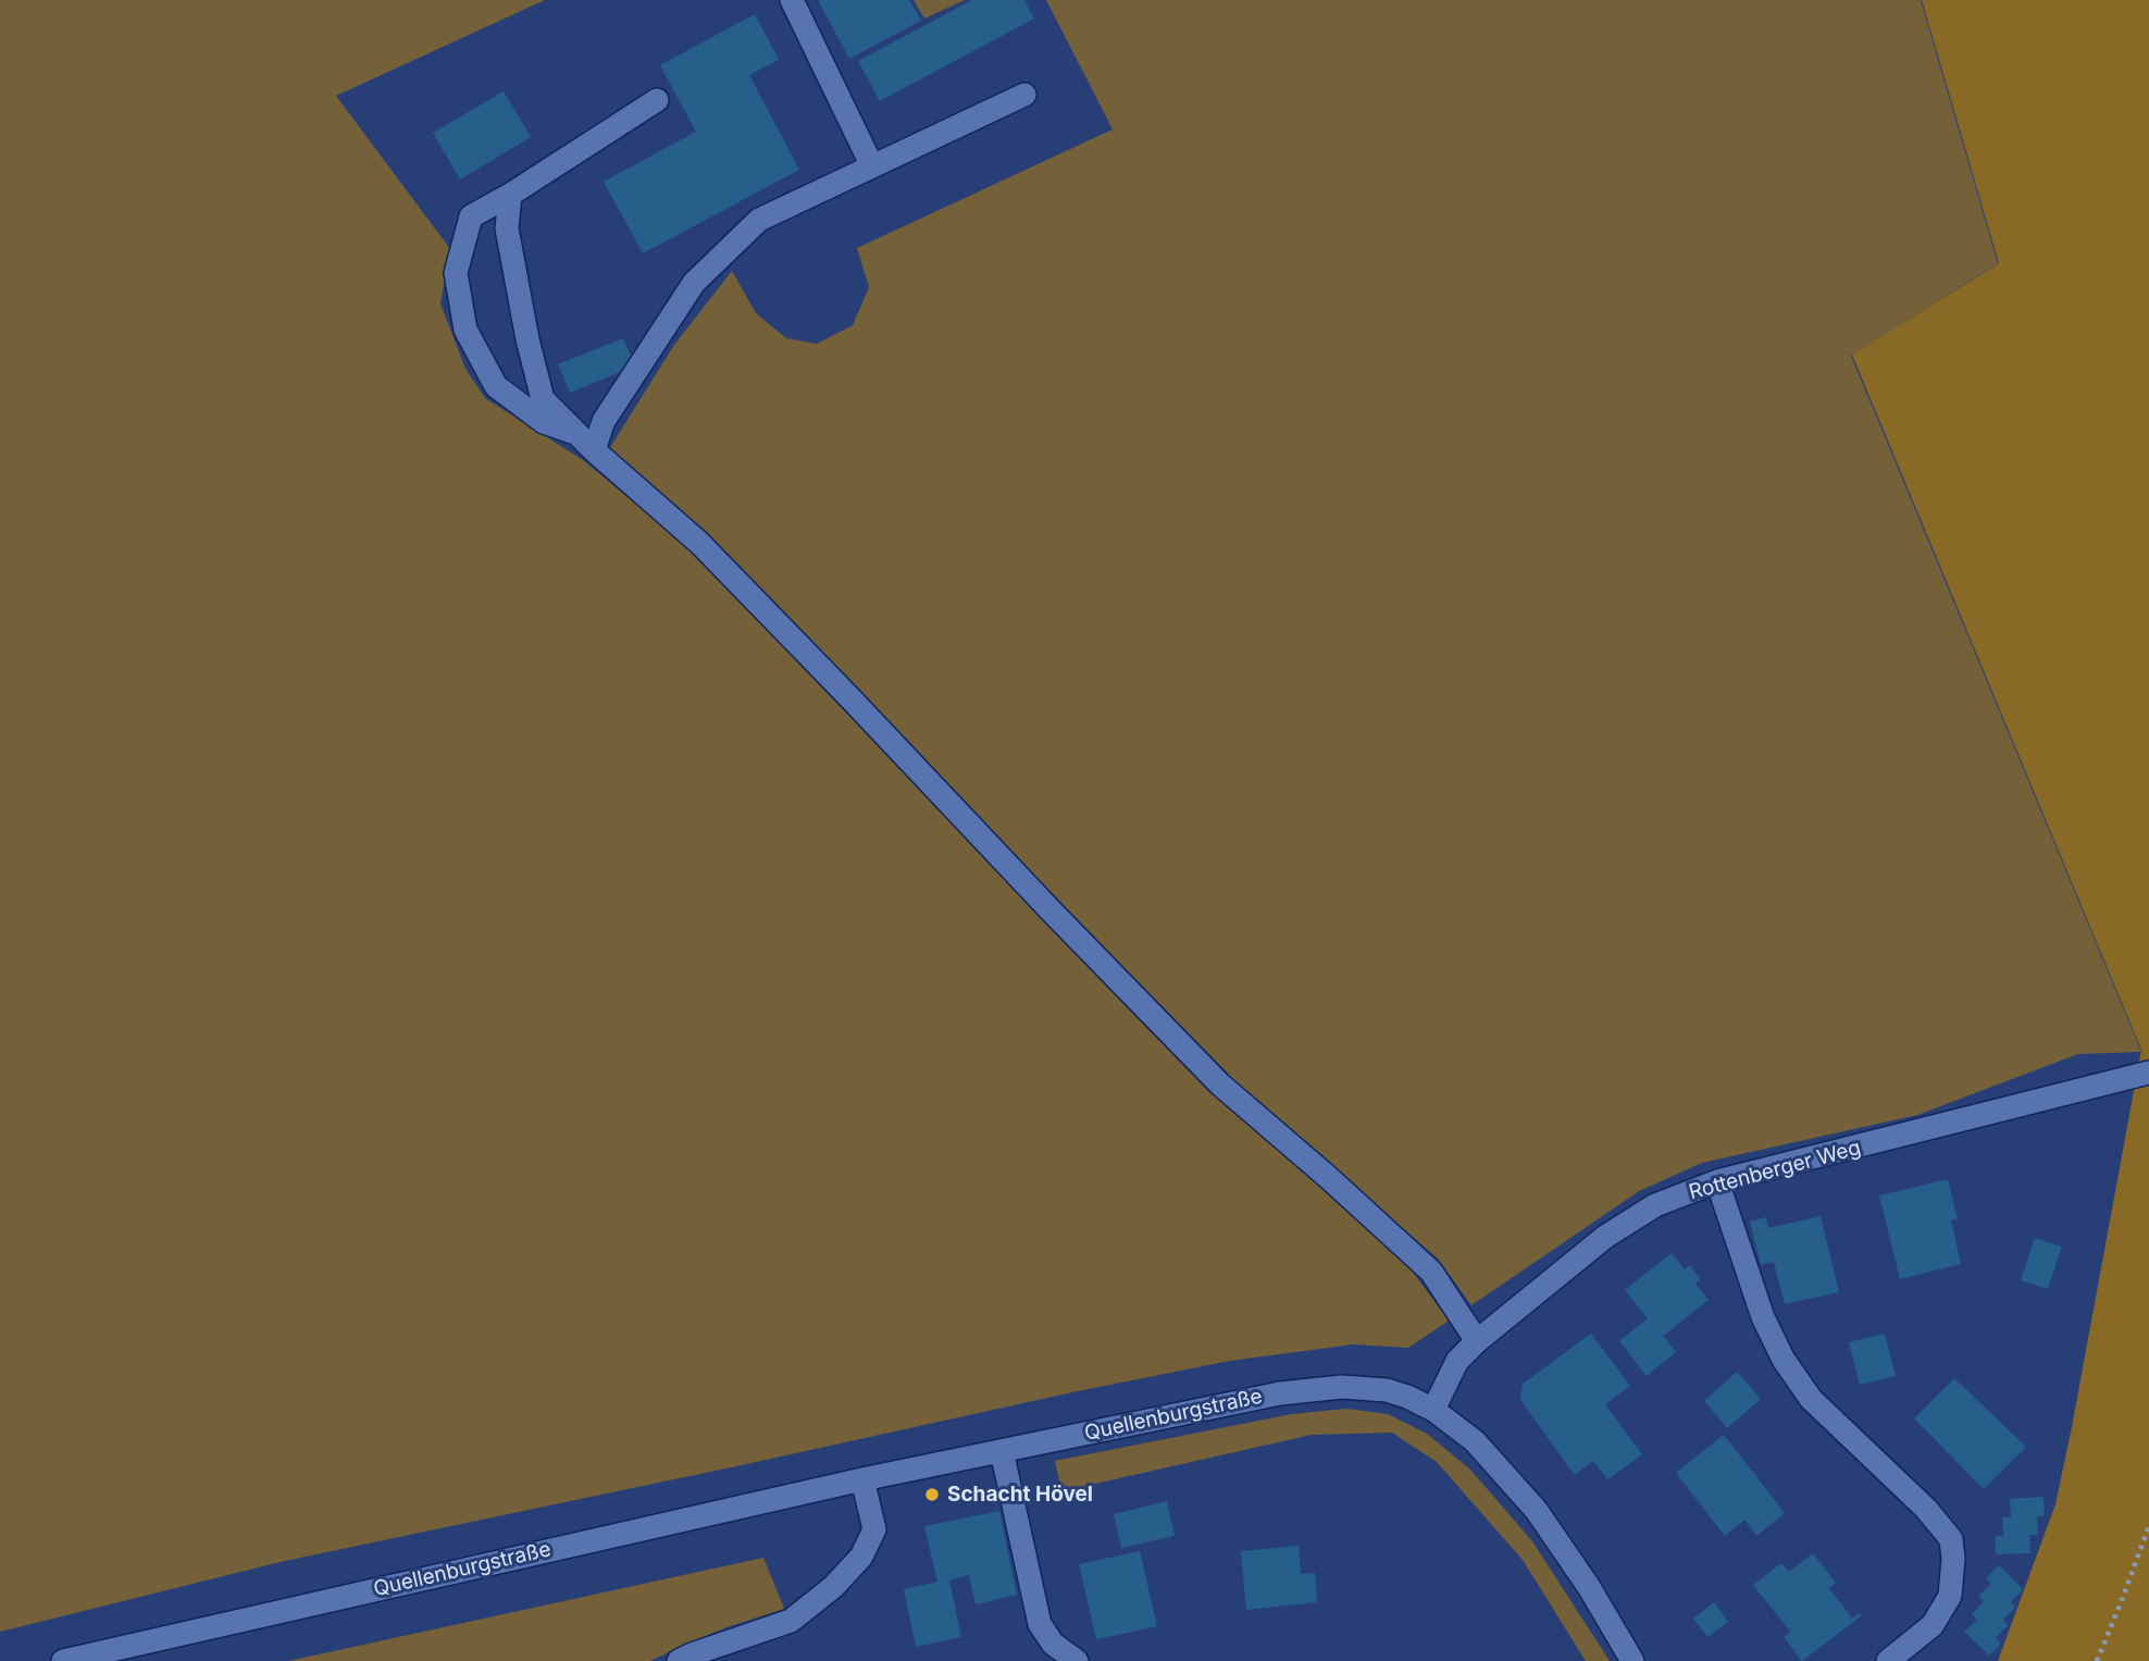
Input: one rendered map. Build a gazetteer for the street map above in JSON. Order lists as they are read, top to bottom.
{
  "streets": {
    "street": ["Rottenberger Weg", "Quellenburgstraße"]
  },
  "crossings": [
    ["Rottenberger Weg", "Quellenburgstraße"]
  ],
  "places": ["Schacht Hövel"]
}
